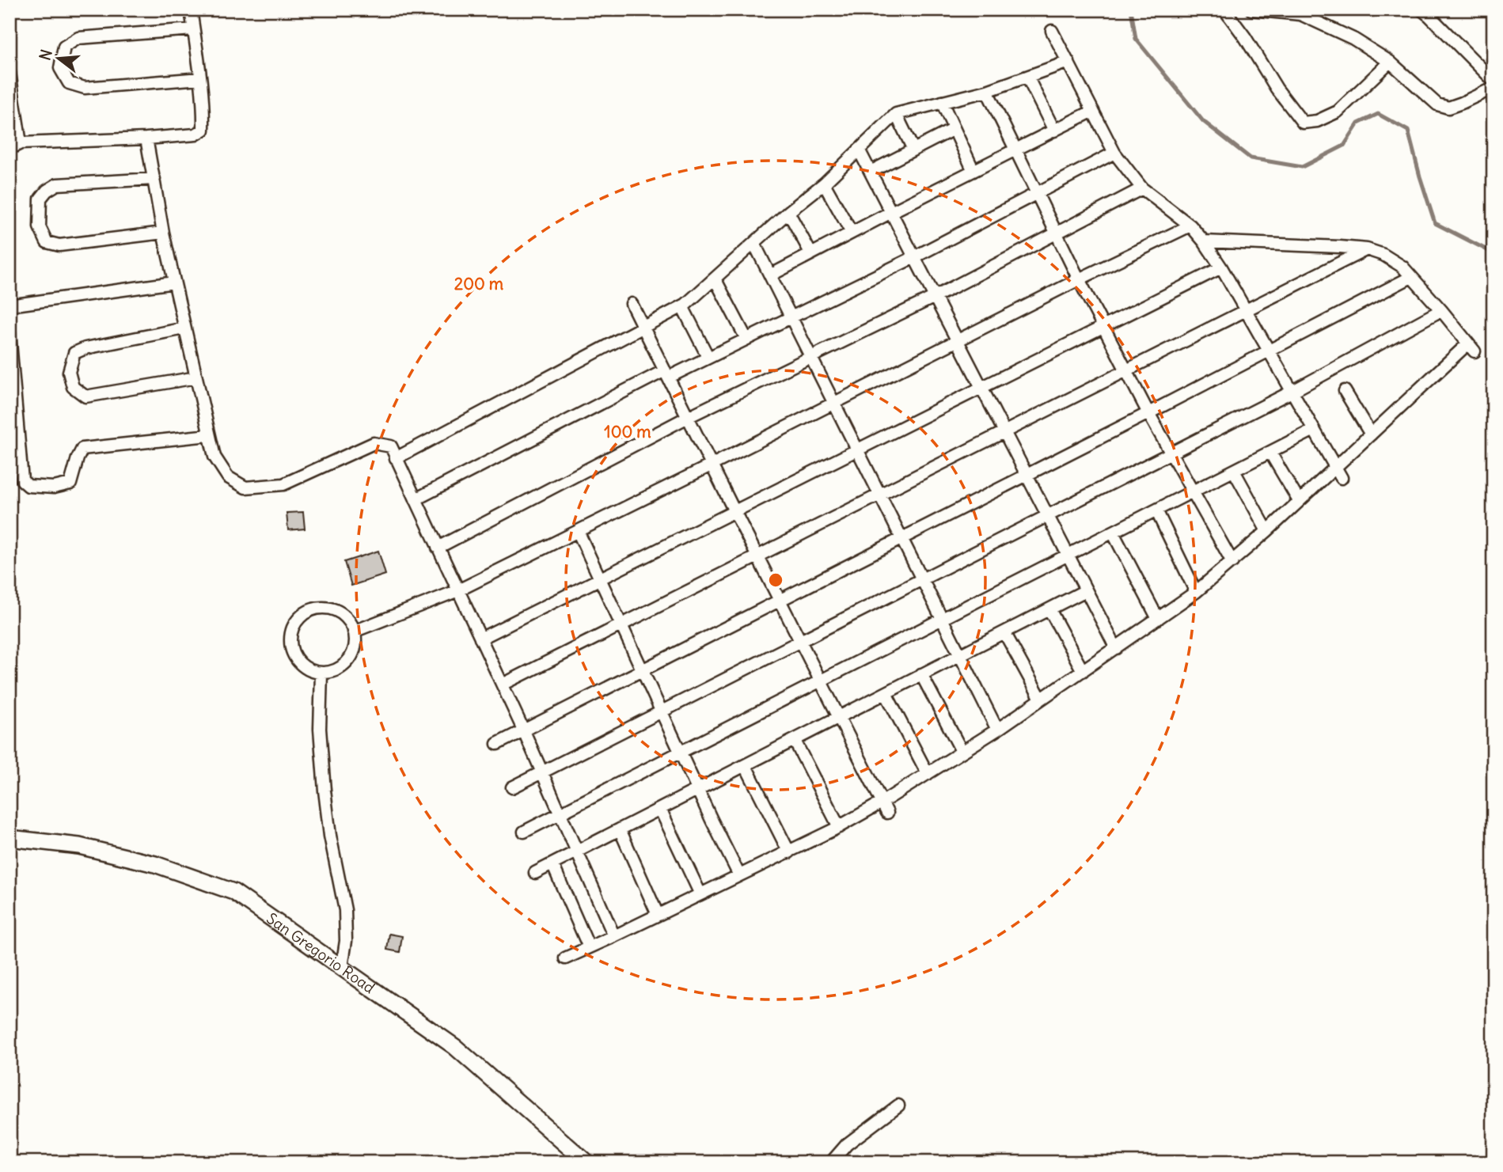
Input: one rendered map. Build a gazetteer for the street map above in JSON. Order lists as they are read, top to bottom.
{
  "streets": {
    "street": ["San Gregorio Road"]
  },
  "north": "left",
  "rings": ["200 m", "100 m"]
}
